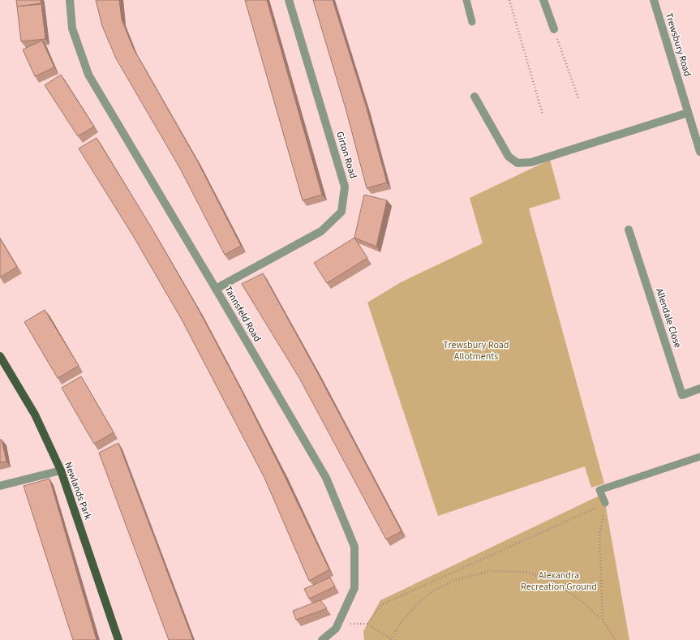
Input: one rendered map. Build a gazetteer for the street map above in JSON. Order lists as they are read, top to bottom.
{
  "streets": {
    "main road": ["Newlands Park"],
    "street": [
      "Trewsbury Road",
      "Girton Road",
      "Tannsfeld Road",
      "Allendale Close"
    ]
  },
  "crossings": [
    ["Girton Road", "Tannsfeld Road"]
  ],
  "parks": ["Trewsbury Road Allotments", "Alexandra Recreation Ground"]
}
